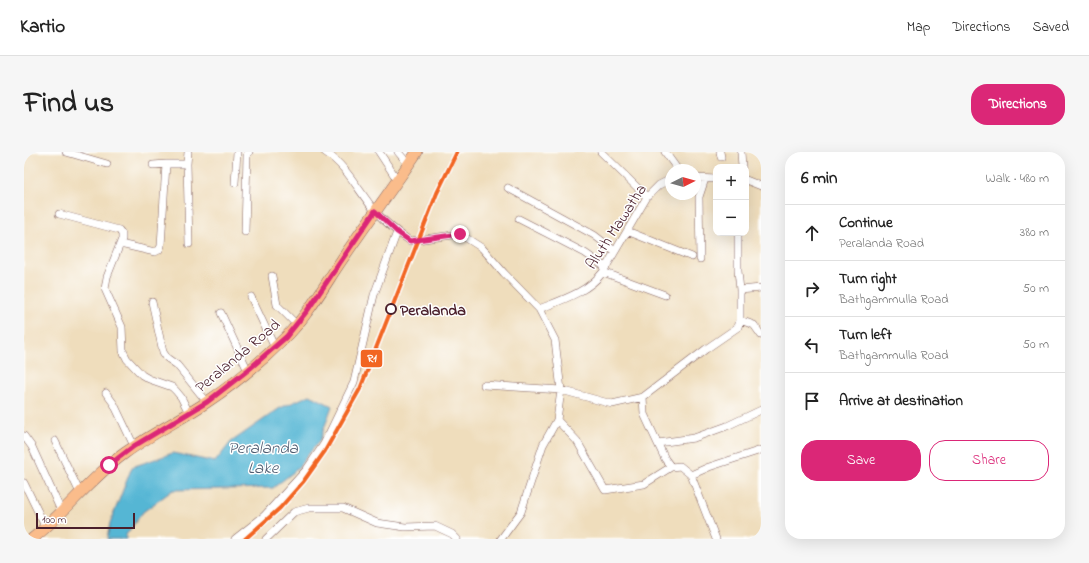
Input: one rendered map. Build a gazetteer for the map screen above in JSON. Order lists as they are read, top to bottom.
{
  "streets": {
    "main road": ["Peralanda Road"],
    "street": ["Aluth Mawatha"]
  },
  "water": ["Peralanda Lake"],
  "places": ["Peralanda"],
  "lines": ["transit line R1"],
  "scale_bar": "100 m",
  "north": "right",
  "page": {
    "header": "Kartio",
    "nav": ["Map", "Directions", "Saved"],
    "title": "Find us",
    "buttons": [
      "Directions",
      ["Save", "Share"]
    ],
    "heading": ["6 min", "Walk · 480 m"],
    "map_buttons": ["+", "−"],
    "list": [
      ["Continue", "Peralanda Road", "380 m"],
      ["Turn right", "Bathgammulla Road", "50 m"],
      ["Turn left", "Bathgammulla Road", "50 m"],
      "Arrive at destination"
    ],
    "scale": "100 m"
  }
}
